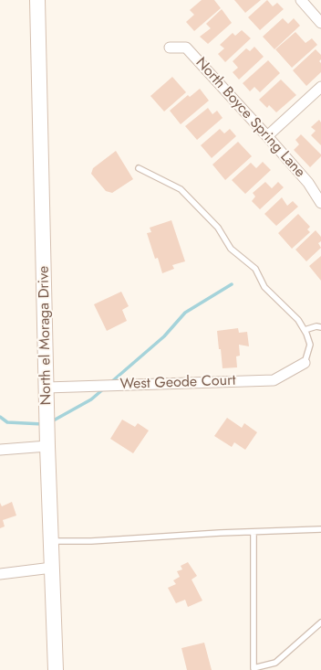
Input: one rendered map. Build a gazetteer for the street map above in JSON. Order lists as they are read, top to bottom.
{
  "streets": {
    "street": ["North Boyce Spring Lane", "North el Moraga Drive", "West Geode Court"]
  },
  "crossings": [
    ["North el Moraga Drive", "West Geode Court"]
  ]
}
